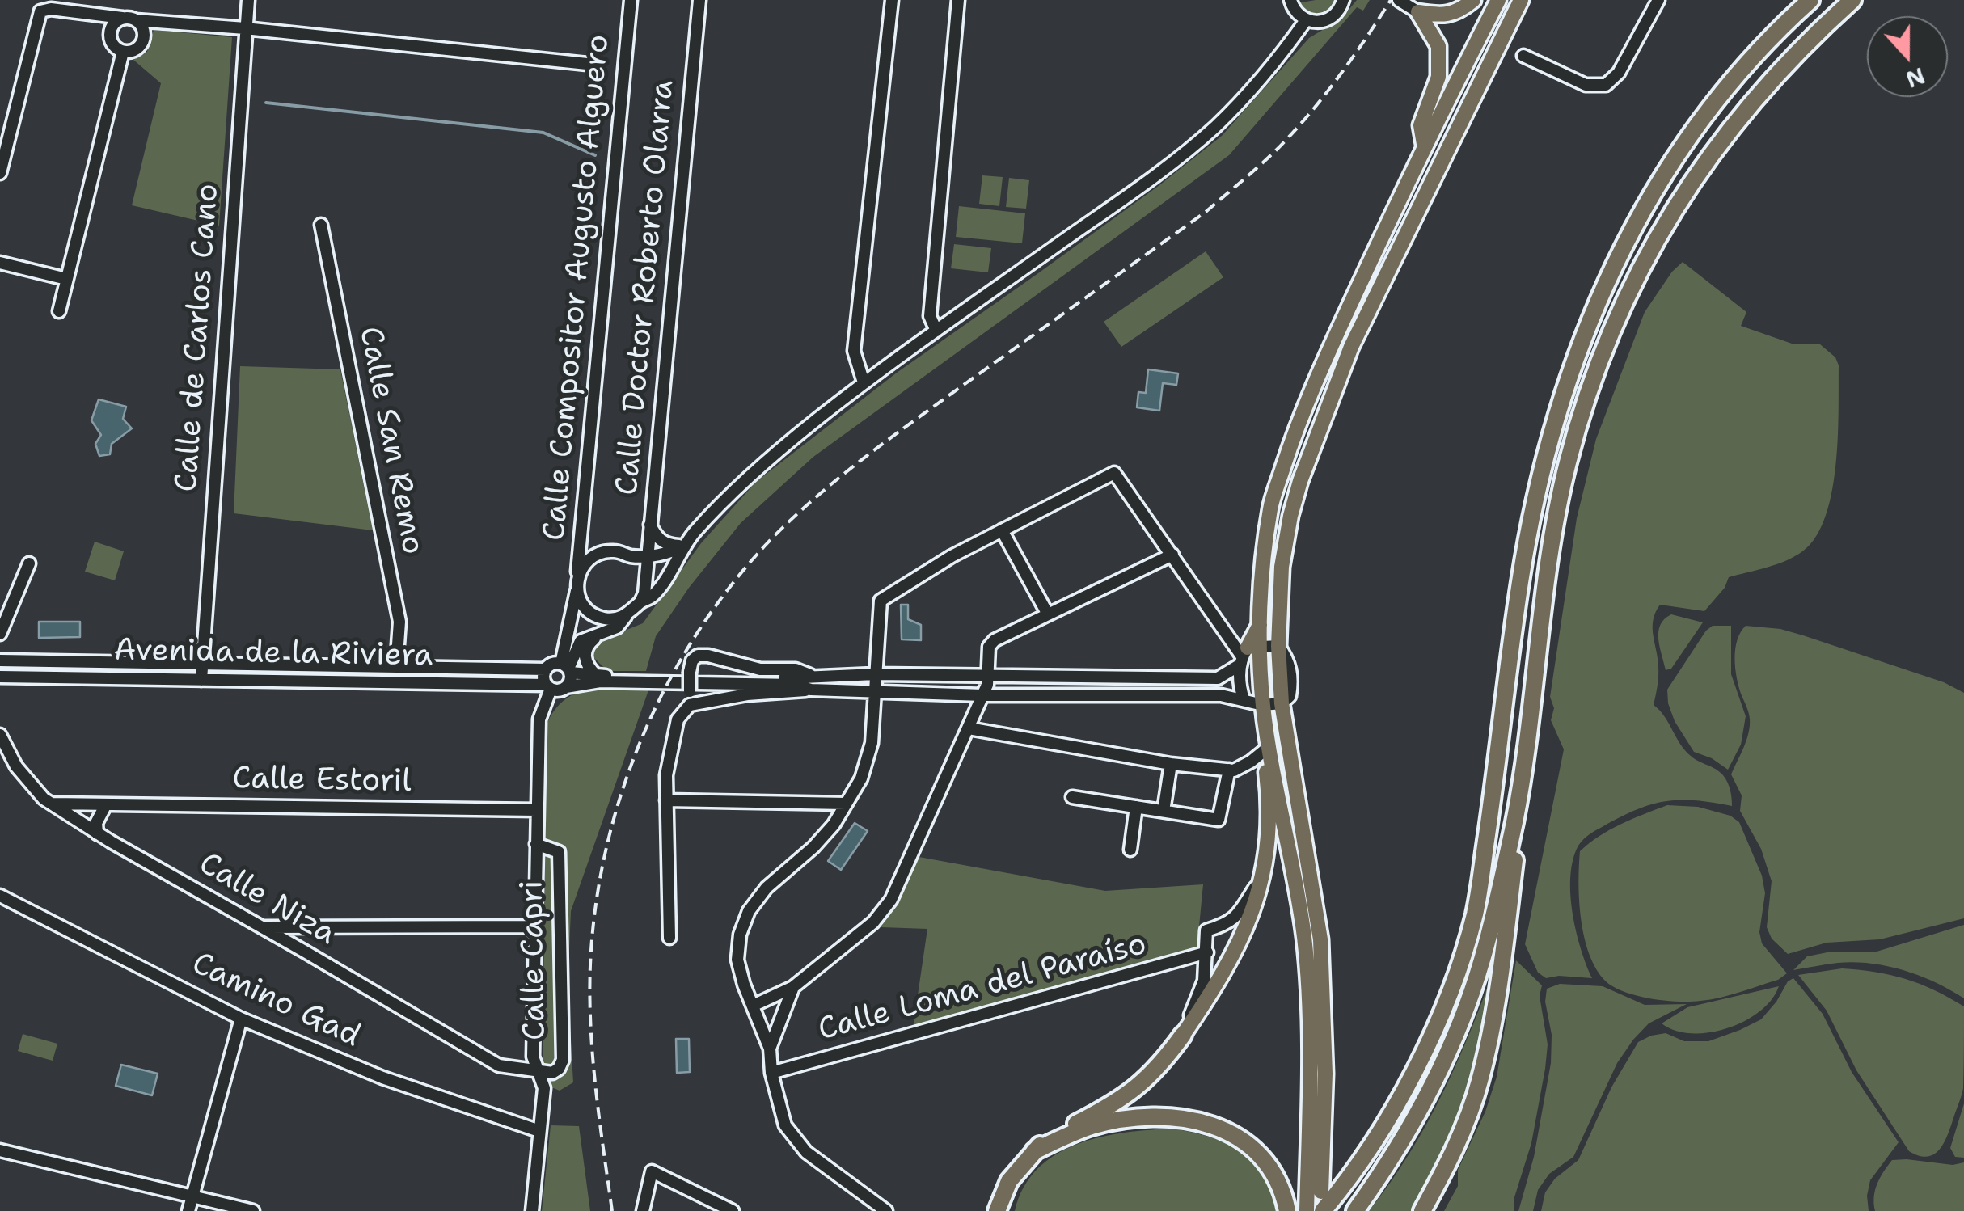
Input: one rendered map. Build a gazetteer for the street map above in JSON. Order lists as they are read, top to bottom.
{
  "streets": {
    "street": [
      "Calle Compositor Augusto Alguero",
      "Calle Doctor Roberto Olarra",
      "Calle de Carlos Cano",
      "Calle San Remo",
      "Avenida de la Riviera",
      "Calle Estoril",
      "Calle Niza",
      "Calle Capri",
      "Calle Loma del Paraíso",
      "Camino Gad"
    ]
  },
  "crossings": [
    ["Calle Compositor Augusto Alguero", "Calle Doctor Roberto Olarra"],
    ["Calle Compositor Augusto Alguero", "Avenida de la Riviera"],
    ["Calle Compositor Augusto Alguero", "Calle Capri"],
    ["Calle de Carlos Cano", "Avenida de la Riviera"],
    ["Calle San Remo", "Avenida de la Riviera"],
    ["Avenida de la Riviera", "Calle Capri"],
    ["Calle Estoril", "Calle Niza"],
    ["Calle Estoril", "Calle Capri"],
    ["Calle Niza", "Calle Capri"],
    ["Calle Capri", "Camino Gad"]
  ],
  "north": "bottom"
}
